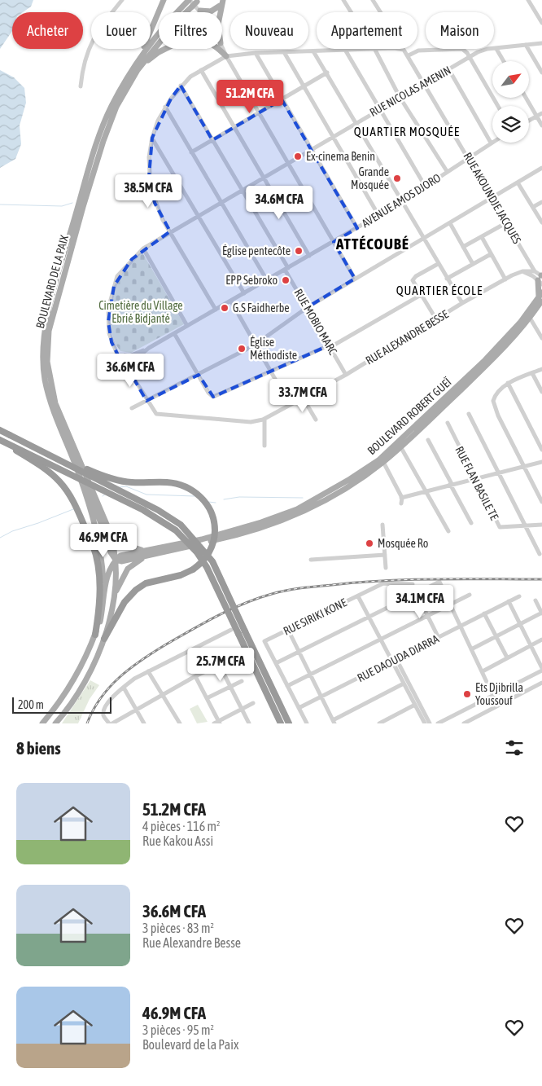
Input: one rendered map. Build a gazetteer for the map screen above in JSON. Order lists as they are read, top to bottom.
{
  "streets": {
    "main road": ["BOULEVARD DE LA PAIX", "BOULEVARD ROBERT GUEÏ"],
    "street": [
      "RUE NICOLAS AMENIN",
      "RUE AKOUNDJE JACQUES",
      "AVENUE AMOS DJORO",
      "RUE MOBIO MARC",
      "RUE ALEXANDRE BESSE",
      "RUE FLAN BASILE TE",
      "RUE SIRIKI KONE",
      "RUE DAOUDA DIARRA"
    ]
  },
  "crossings": [
    ["RUE NICOLAS AMENIN", "RUE AKOUNDJE JACQUES"],
    ["RUE NICOLAS AMENIN", "AVENUE AMOS DJORO"],
    ["RUE NICOLAS AMENIN", "RUE MOBIO MARC"],
    ["RUE NICOLAS AMENIN", "RUE ALEXANDRE BESSE"],
    ["RUE AKOUNDJE JACQUES", "AVENUE AMOS DJORO"],
    ["RUE AKOUNDJE JACQUES", "RUE ALEXANDRE BESSE"],
    ["AVENUE AMOS DJORO", "RUE MOBIO MARC"],
    ["AVENUE AMOS DJORO", "RUE ALEXANDRE BESSE"],
    ["BOULEVARD DE LA PAIX", "BOULEVARD ROBERT GUEÏ"],
    ["RUE MOBIO MARC", "RUE ALEXANDRE BESSE"]
  ],
  "districts": ["QUARTIER MOSQUÉE", "ATTÉCOUBÉ", "QUARTIER ÉCOLE"],
  "parks": ["Cimetière du Village Ebrié Bidjanté"],
  "places": [
    "Ex-cinema Benin",
    "Grande Mosquée",
    "Église pentecôte",
    "EPP Sebroko",
    "G.S Faidherbe",
    "Église Méthodiste",
    "Mosquée Ro",
    "Ets Djibrilla Youssouf"
  ],
  "scale_bar": "200 m",
  "north": "top right",
  "page": {
    "chip": [
      "Acheter",
      "Louer",
      "Filtres",
      "Nouveau",
      "Appartement",
      "Maison"
    ],
    "price": [
      "51.2M CFA",
      "38.5M CFA",
      "34.6M CFA",
      "36.6M CFA",
      "33.7M CFA",
      "46.9M CFA",
      "34.1M CFA",
      "25.7M CFA"
    ],
    "scale": "200 m",
    "heading": "8 biens",
    "list": [
      {
        "name": "51.2M CFA",
        "note": "4 pièces · 116 m² · Rue Kakou Assi"
      },
      {
        "name": "36.6M CFA",
        "note": "3 pièces · 83 m² · Rue Alexandre Besse"
      },
      {
        "name": "46.9M CFA",
        "note": "3 pièces · 95 m² · Boulevard de la Paix"
      }
    ]
  }
}
